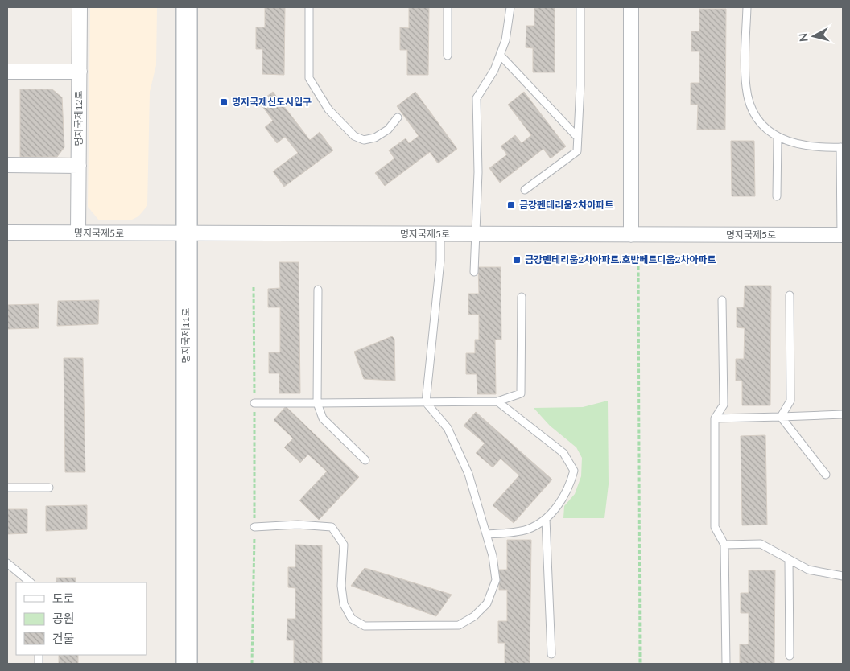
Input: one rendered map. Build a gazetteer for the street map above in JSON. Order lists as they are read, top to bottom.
{
  "streets": {
    "main road": ["명지국제11로"],
    "street": ["명지국제12로", "명지국제5로"]
  },
  "crossings": [
    ["명지국제12로", "명지국제5로"],
    ["명지국제5로", "명지국제11로"]
  ],
  "places": {
    "transit": ["명지국제신도시입구", "금강펜테리움2차아파트", "금강펜테리움2차아파트.호반베르디움2차아파트"]
  },
  "legend": ["도로", "공원", "건물"],
  "north": "left"
}
